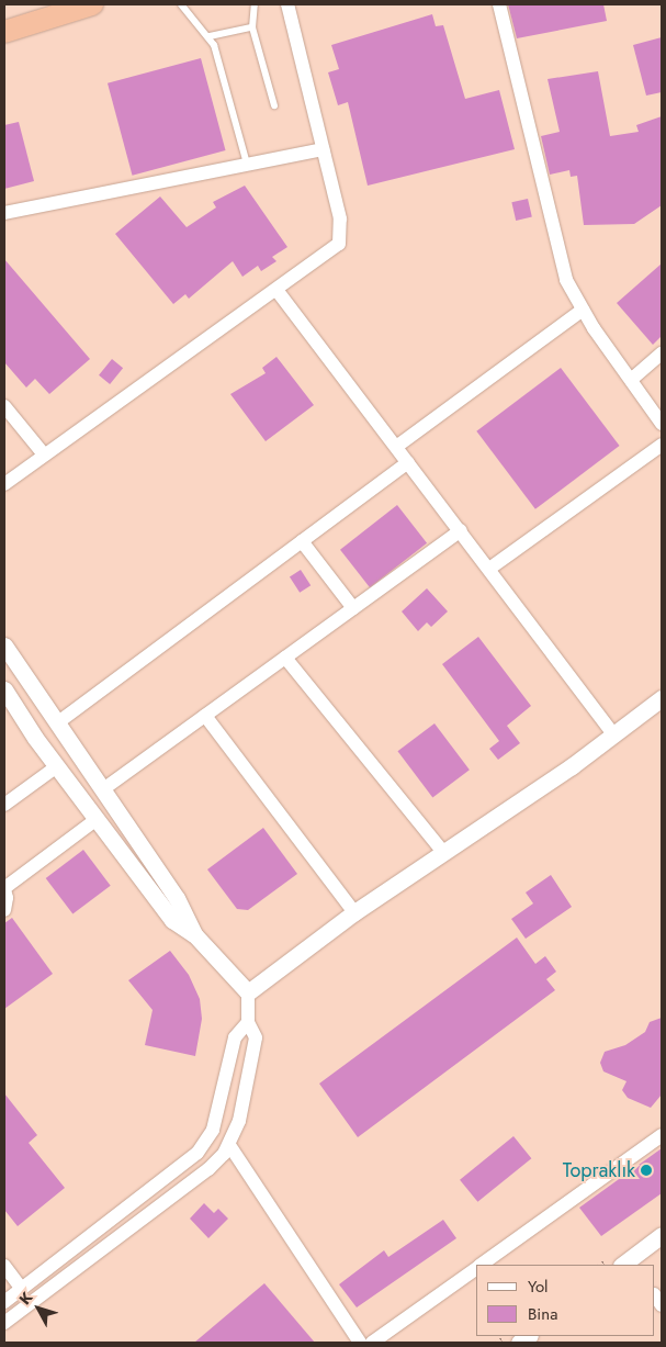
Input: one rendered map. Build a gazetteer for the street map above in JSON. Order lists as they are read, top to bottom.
{
  "places": ["Topraklık"],
  "legend": ["Yol", "Bina"],
  "north": "top left"
}
